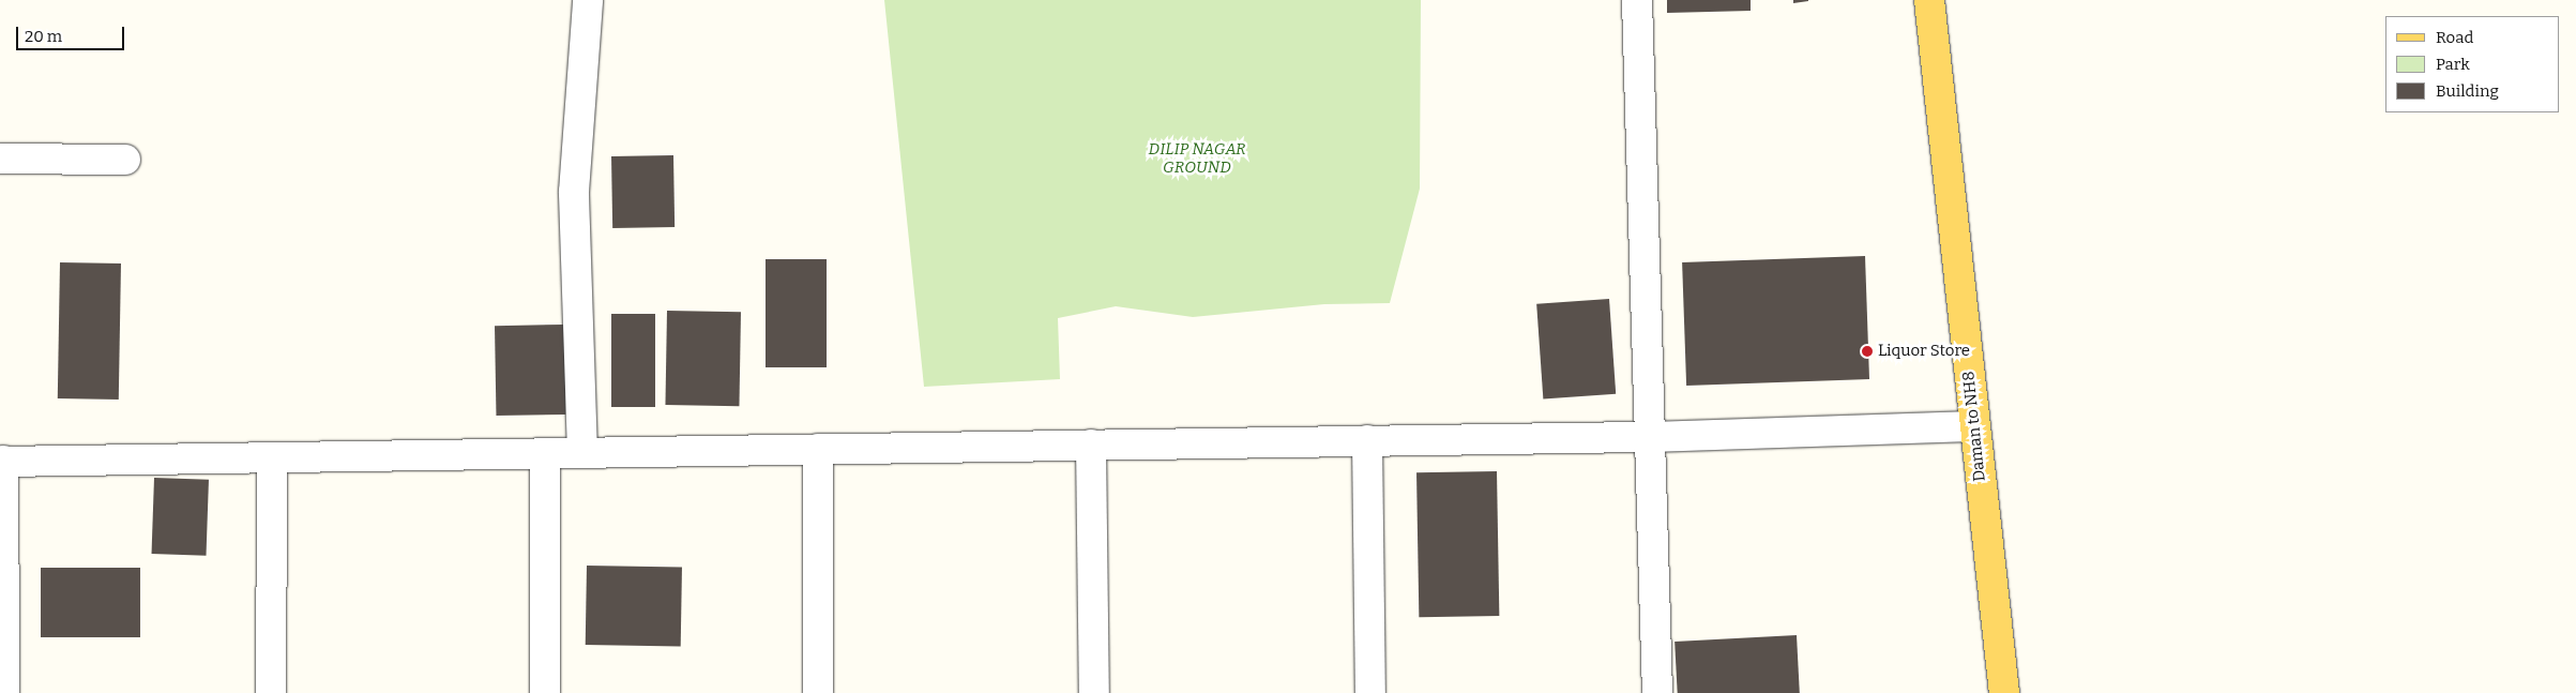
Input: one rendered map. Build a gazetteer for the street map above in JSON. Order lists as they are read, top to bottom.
{
  "streets": {
    "main road": ["Daman to NH8"]
  },
  "parks": ["DILIP NAGAR GROUND"],
  "places": ["Liquor Store"],
  "legend": ["Road", "Park", "Building"],
  "scale_bar": "20 m"
}
